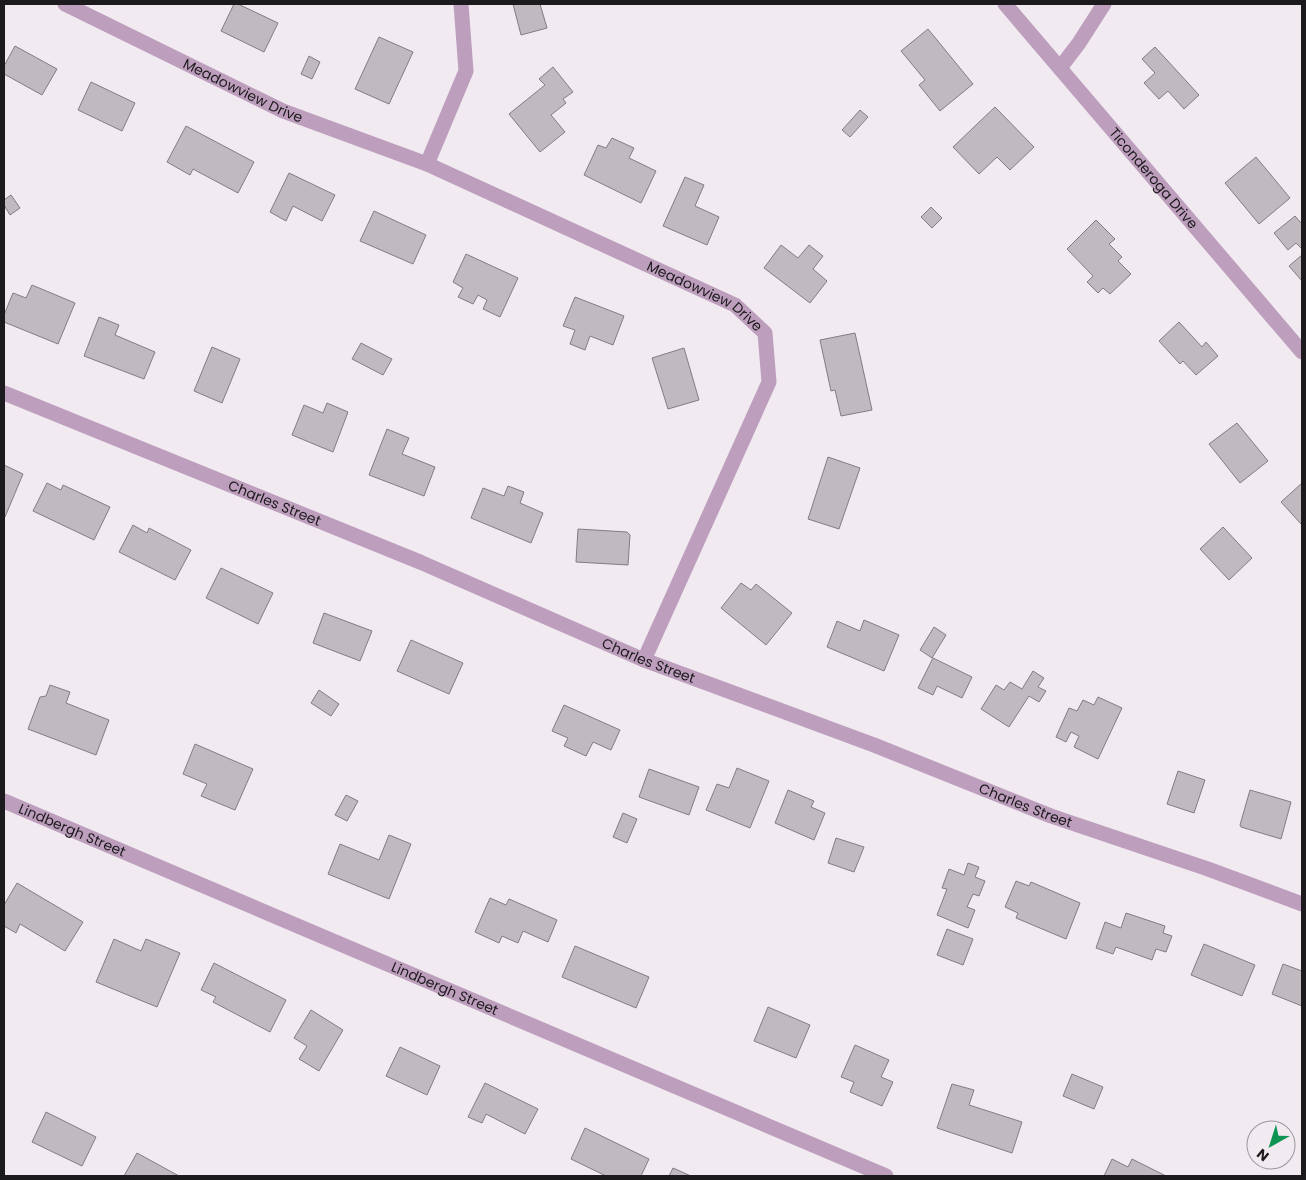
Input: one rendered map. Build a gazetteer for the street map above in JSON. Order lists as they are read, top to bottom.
{
  "streets": {
    "street": [
      "Meadowview Drive",
      "Ticonderoga Drive",
      "Charles Street",
      "Lindbergh Street"
    ]
  },
  "crossings": [
    ["Meadowview Drive", "Charles Street"]
  ],
  "north": "bottom left"
}
